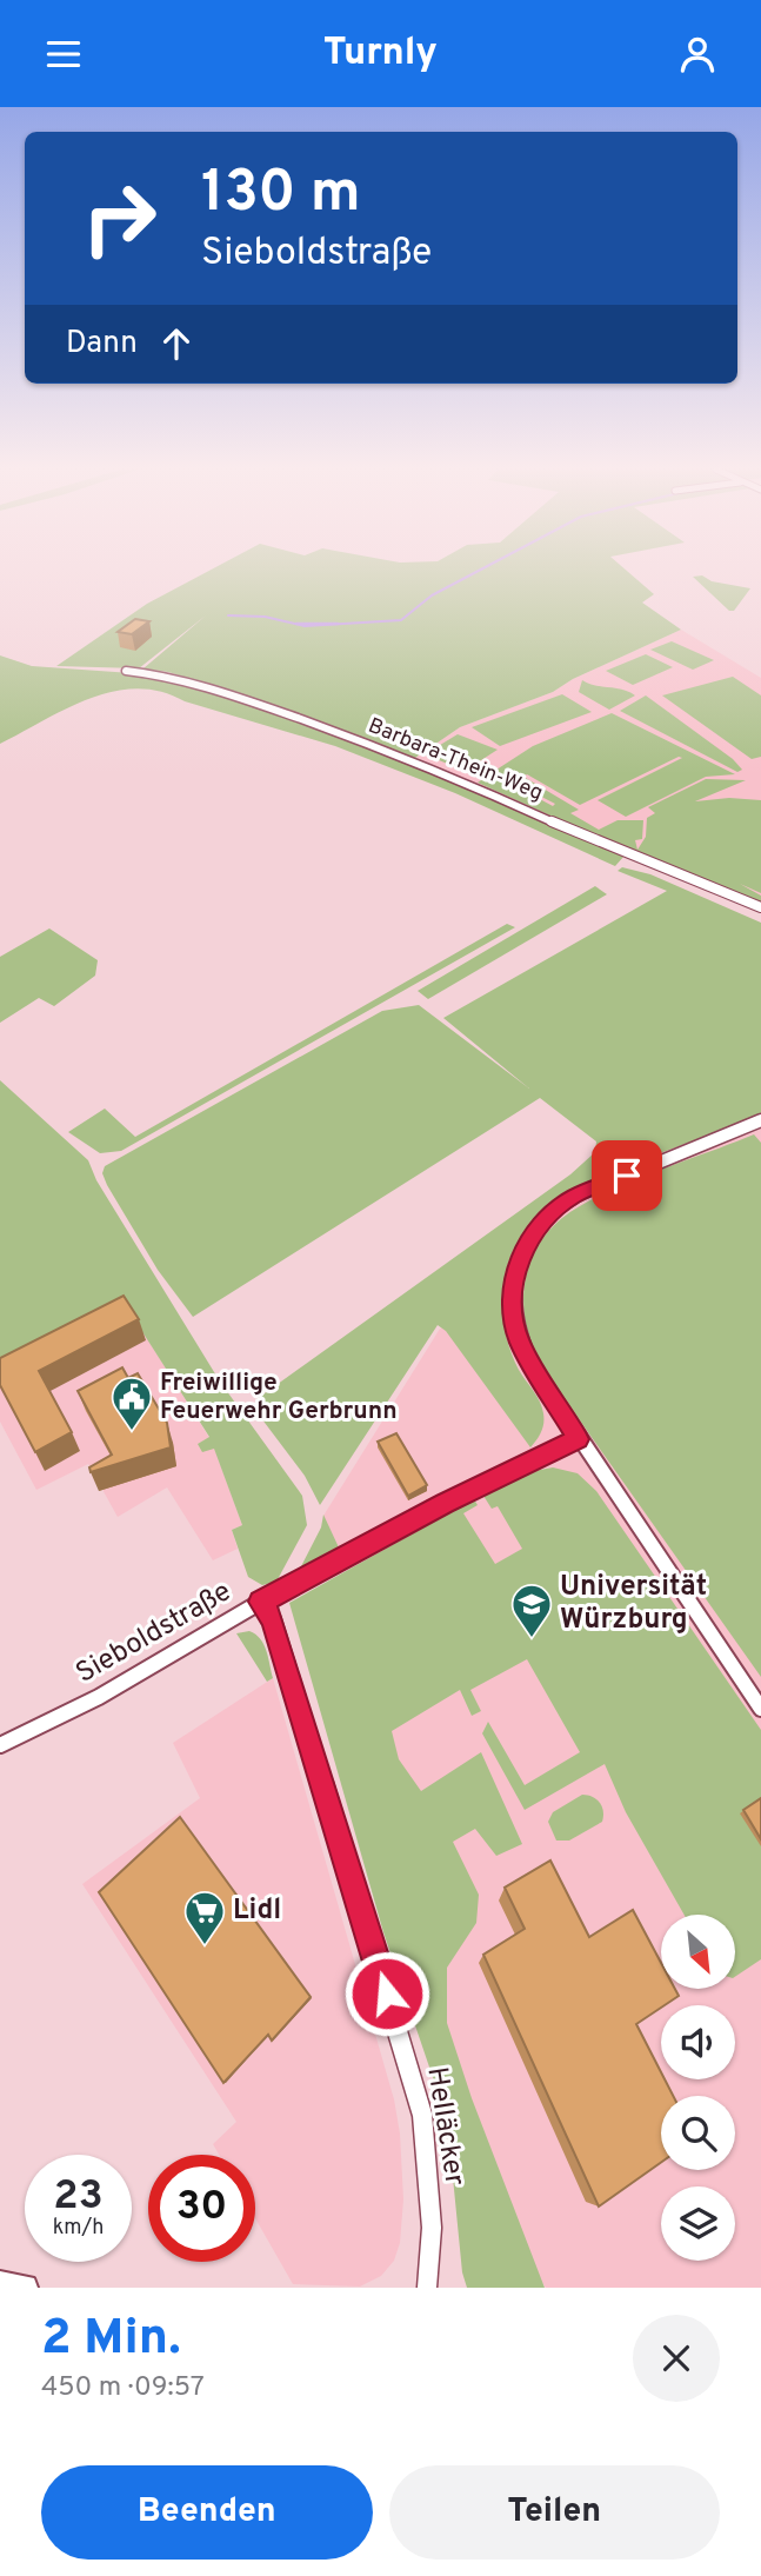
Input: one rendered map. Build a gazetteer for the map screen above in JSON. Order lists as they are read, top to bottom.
{
  "streets": {
    "street": ["Barbara-Thein-Weg", "Sieboldstraße", "Helläcker"]
  },
  "crossings": [
    ["Sieboldstraße", "Helläcker"]
  ],
  "places": {
    "public building": ["Freiwillige Feuerwehr Gerbrunn"],
    "school or university": ["Universität Würzburg"],
    "supermarket": ["Lidl"]
  },
  "north": "bottom right",
  "page": {
    "header": "Turnly",
    "turn": ["130 m", "Sieboldstraße"],
    "then": "Dann",
    "speed": "23 km/h",
    "limit": "30",
    "heading": ["2 Min.", "450 m · 09:57"],
    "buttons": ["Beenden", "Teilen"]
  }
}
